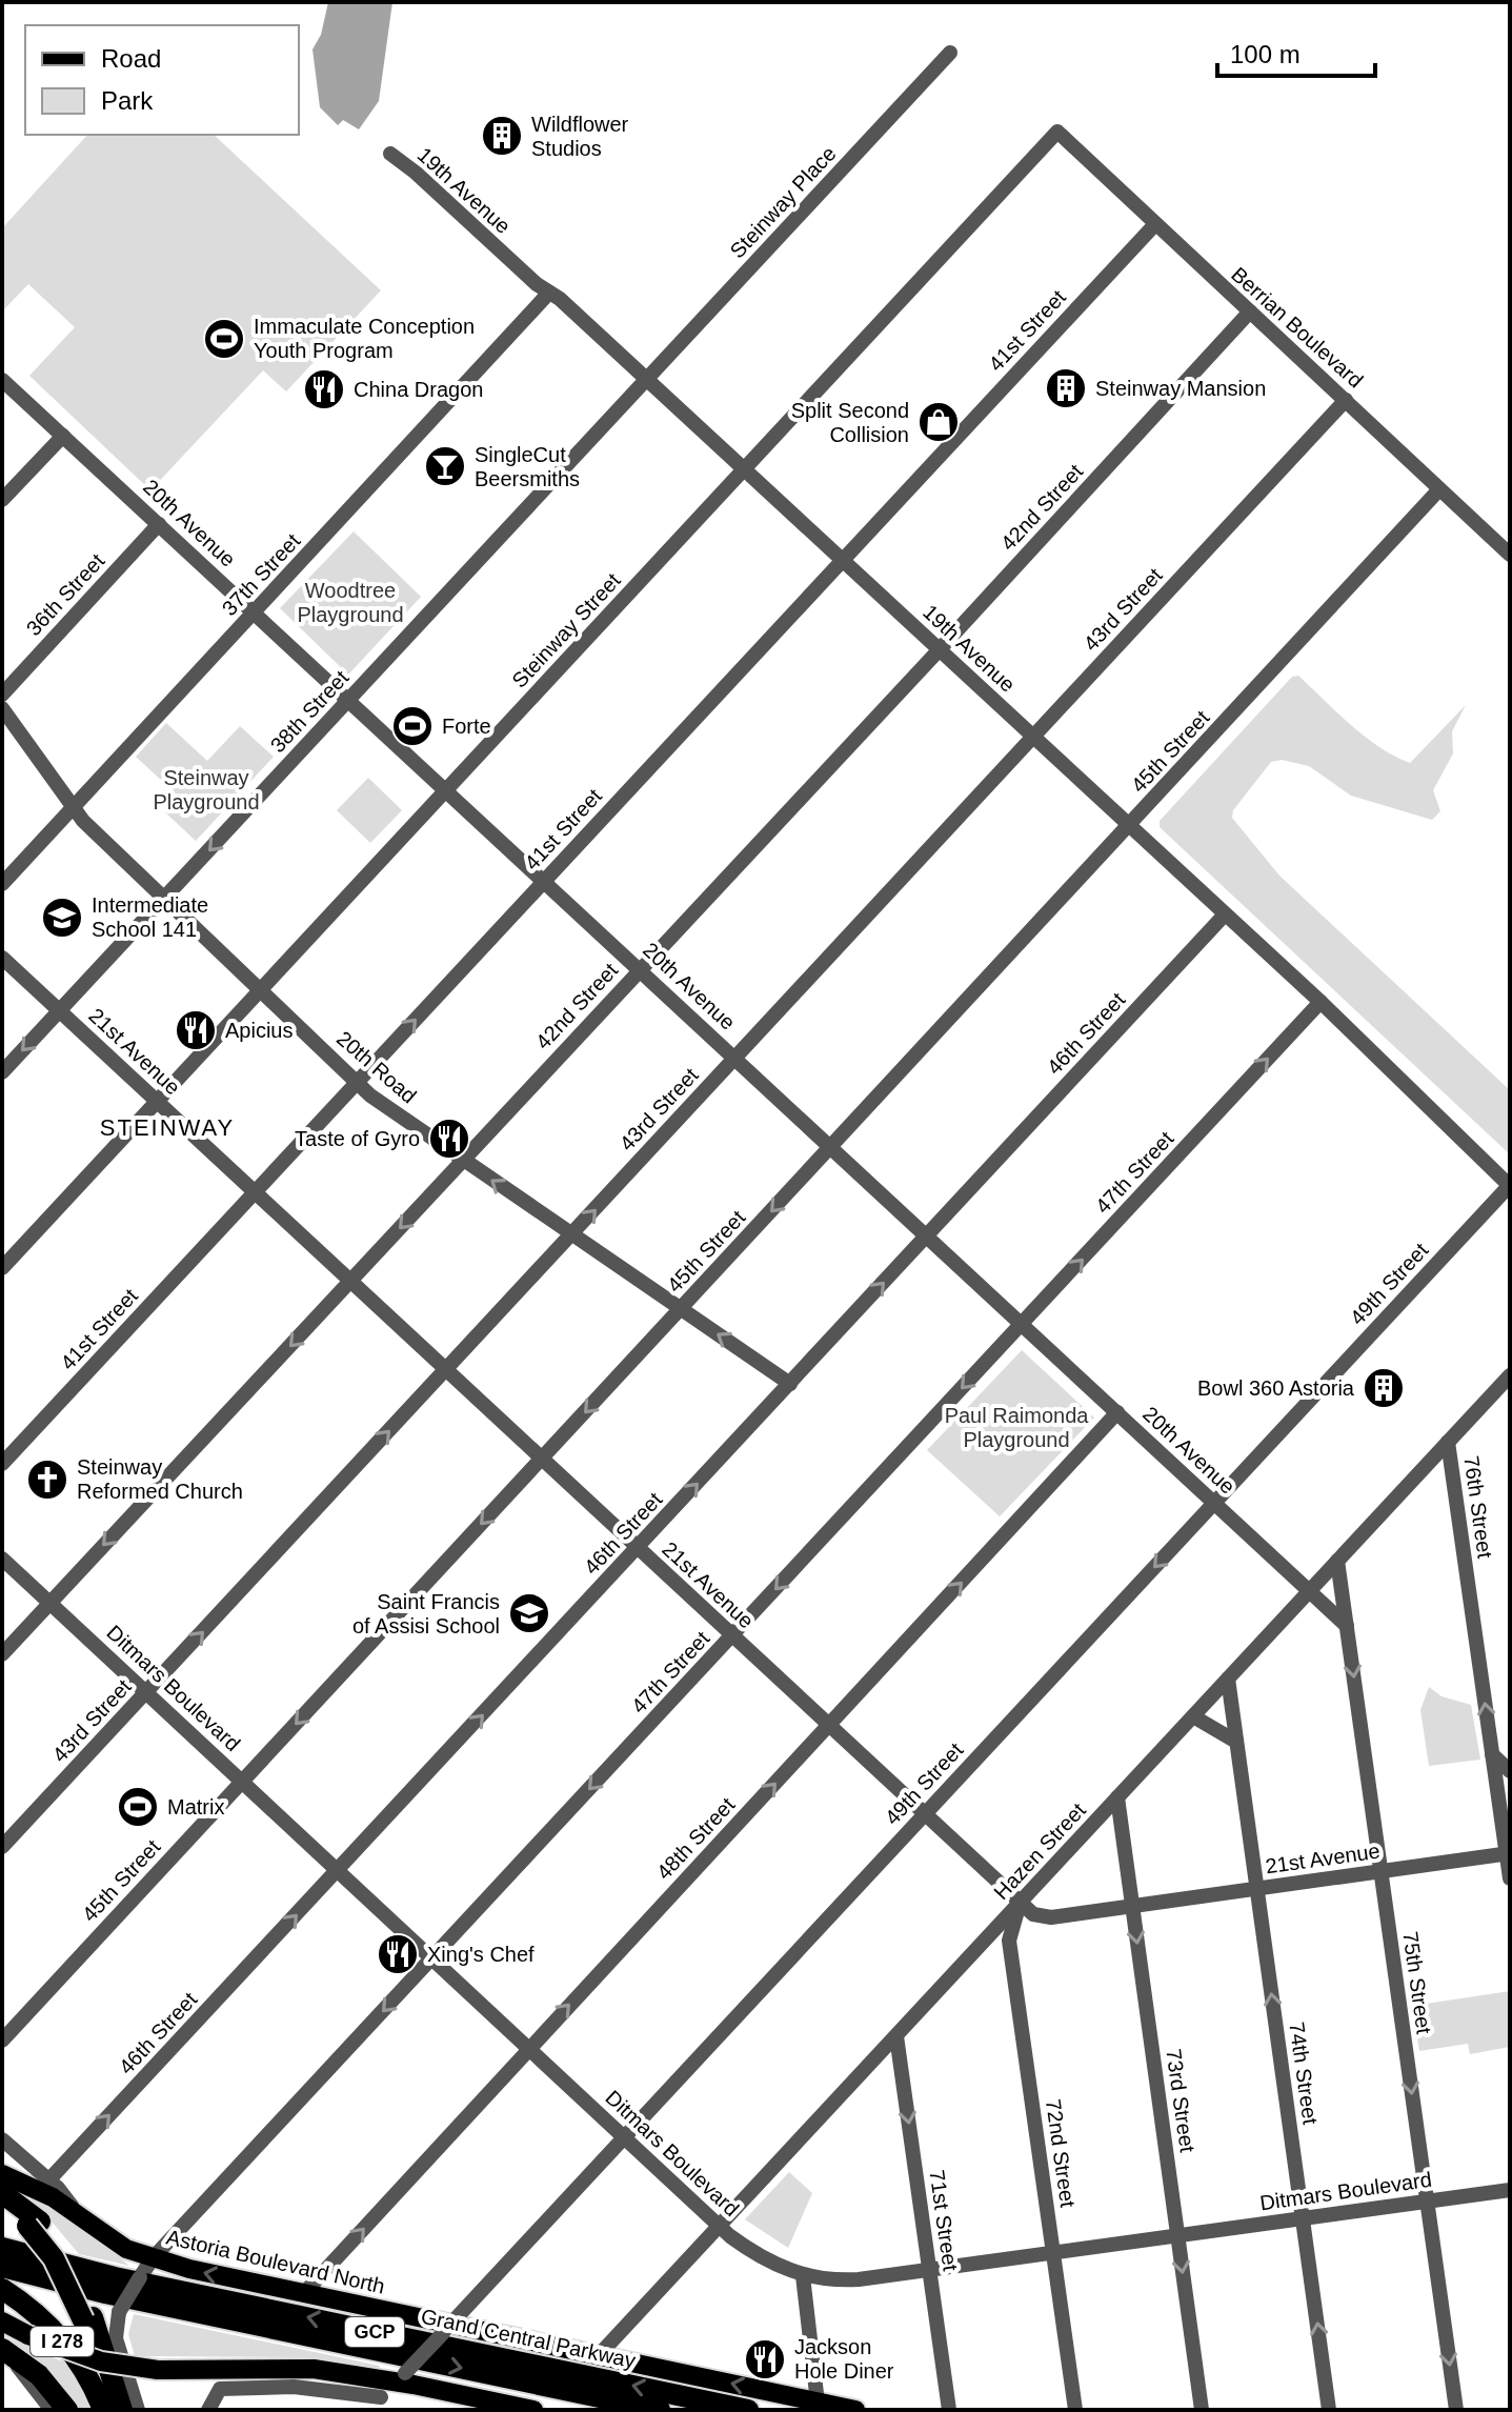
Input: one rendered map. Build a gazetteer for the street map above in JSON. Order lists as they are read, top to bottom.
{
  "streets": {
    "highway": ["GCP", "Grand Central Parkway", "I 278"],
    "main road": ["Astoria Boulevard North"],
    "street": [
      "19th Avenue",
      "Steinway Place",
      "Berrian Boulevard",
      "41st Street",
      "42nd Street",
      "20th Avenue",
      "37th Street",
      "36th Street",
      "43rd Street",
      "Steinway Street",
      "38th Street",
      "45th Street",
      "46th Street",
      "21st Avenue",
      "20th Road",
      "47th Street",
      "49th Street",
      "76th Street",
      "Ditmars Boulevard",
      "48th Street",
      "Hazen Street",
      "75th Street",
      "74th Street",
      "73rd Street",
      "72nd Street",
      "71st Street"
    ]
  },
  "crossings": [
    ["19th Avenue", "Steinway Place"],
    ["19th Avenue", "41st Street"],
    ["19th Avenue", "42nd Street"],
    ["19th Avenue", "37th Street"],
    ["19th Avenue", "43rd Street"],
    ["19th Avenue", "Steinway Street"],
    ["19th Avenue", "38th Street"],
    ["19th Avenue", "45th Street"],
    ["19th Avenue", "46th Street"],
    ["19th Avenue", "47th Street"],
    ["19th Avenue", "49th Street"],
    ["Steinway Place", "38th Street"],
    ["Berrian Boulevard", "41st Street"],
    ["Berrian Boulevard", "42nd Street"],
    ["Berrian Boulevard", "43rd Street"],
    ["Berrian Boulevard", "Steinway Street"],
    ["Berrian Boulevard", "45th Street"],
    ["41st Street", "20th Avenue"],
    ["41st Street", "21st Avenue"],
    ["41st Street", "20th Road"],
    ["42nd Street", "20th Avenue"],
    ["42nd Street", "21st Avenue"],
    ["42nd Street", "20th Road"],
    ["42nd Street", "Ditmars Boulevard"],
    ["20th Avenue", "37th Street"],
    ["20th Avenue", "36th Street"],
    ["20th Avenue", "43rd Street"],
    ["20th Avenue", "Steinway Street"],
    ["20th Avenue", "38th Street"],
    ["20th Avenue", "45th Street"],
    ["20th Avenue", "46th Street"],
    ["20th Avenue", "47th Street"],
    ["20th Avenue", "49th Street"],
    ["20th Avenue", "48th Street"],
    ["20th Avenue", "Hazen Street"],
    ["20th Avenue", "75th Street"],
    ["37th Street", "20th Road"],
    ["43rd Street", "21st Avenue"],
    ["43rd Street", "20th Road"],
    ["43rd Street", "Ditmars Boulevard"],
    ["Steinway Street", "21st Avenue"],
    ["Steinway Street", "20th Road"],
    ["38th Street", "21st Avenue"],
    ["38th Street", "20th Road"],
    ["45th Street", "21st Avenue"],
    ["45th Street", "20th Road"],
    ["45th Street", "Ditmars Boulevard"],
    ["46th Street", "21st Avenue"],
    ["46th Street", "20th Road"],
    ["46th Street", "Ditmars Boulevard"],
    ["21st Avenue", "47th Street"],
    ["21st Avenue", "49th Street"],
    ["21st Avenue", "76th Street"],
    ["21st Avenue", "48th Street"],
    ["21st Avenue", "Hazen Street"],
    ["21st Avenue", "75th Street"],
    ["21st Avenue", "74th Street"],
    ["21st Avenue", "73rd Street"],
    ["21st Avenue", "72nd Street"],
    ["47th Street", "Ditmars Boulevard"],
    ["47th Street", "Astoria Boulevard North"],
    ["49th Street", "Ditmars Boulevard"],
    ["49th Street", "Astoria Boulevard North"],
    ["76th Street", "Hazen Street"],
    ["Ditmars Boulevard", "48th Street"],
    ["Ditmars Boulevard", "Hazen Street"],
    ["Ditmars Boulevard", "75th Street"],
    ["Ditmars Boulevard", "74th Street"],
    ["Ditmars Boulevard", "73rd Street"],
    ["Ditmars Boulevard", "72nd Street"],
    ["Ditmars Boulevard", "71st Street"],
    ["48th Street", "Astoria Boulevard North"],
    ["Hazen Street", "75th Street"],
    ["Hazen Street", "74th Street"],
    ["Hazen Street", "73rd Street"],
    ["Hazen Street", "72nd Street"],
    ["Hazen Street", "71st Street"],
    ["Hazen Street", "Astoria Boulevard North"]
  ],
  "one_way": [
    "38th Street",
    "45th Street",
    "46th Street",
    "76th Street",
    "48th Street",
    "75th Street",
    "74th Street",
    "73rd Street",
    "71st Street"
  ],
  "districts": ["STEINWAY"],
  "parks": ["Woodtree Playground", "Steinway Playground", "Paul Raimonda Playground"],
  "places": {
    "building": ["Wildflower Studios", "Steinway Mansion", "Bowl 360 Astoria"],
    "sports": ["Immaculate Conception Youth Program", "Forte", "Matrix"],
    "restaurant": [
      "China Dragon",
      "Apicius",
      "Taste of Gyro",
      "Xing's Chef",
      "Jackson Hole Diner"
    ],
    "shop": ["Split Second Collision"],
    "bar": ["SingleCut Beersmiths"],
    "school or university": ["Intermediate School 141", "Saint Francis of Assisi School"],
    "church": ["Steinway Reformed Church"]
  },
  "legend": ["Road", "Park"],
  "scale_bar": "100 m"
}
